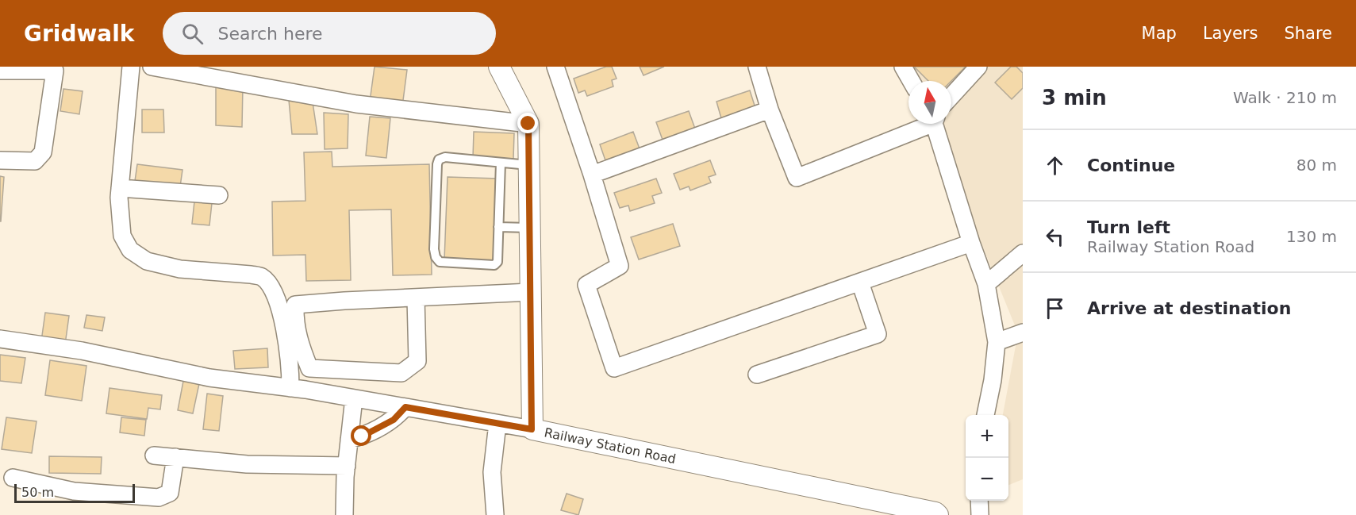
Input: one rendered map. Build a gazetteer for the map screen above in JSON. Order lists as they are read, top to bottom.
{
  "streets": {
    "street": ["Railway Station Road"]
  },
  "scale_bar": "50 m",
  "north": "top",
  "page": {
    "header": "Gridwalk",
    "search": "Search here",
    "nav": ["Map", "Layers", "Share"],
    "heading": ["3 min", "Walk · 210 m"],
    "list": [
      ["Continue", "80 m"],
      ["Turn left", "Railway Station Road", "130 m"],
      "Arrive at destination"
    ],
    "map_buttons": ["+", "−"],
    "scale": "50 m"
  }
}
